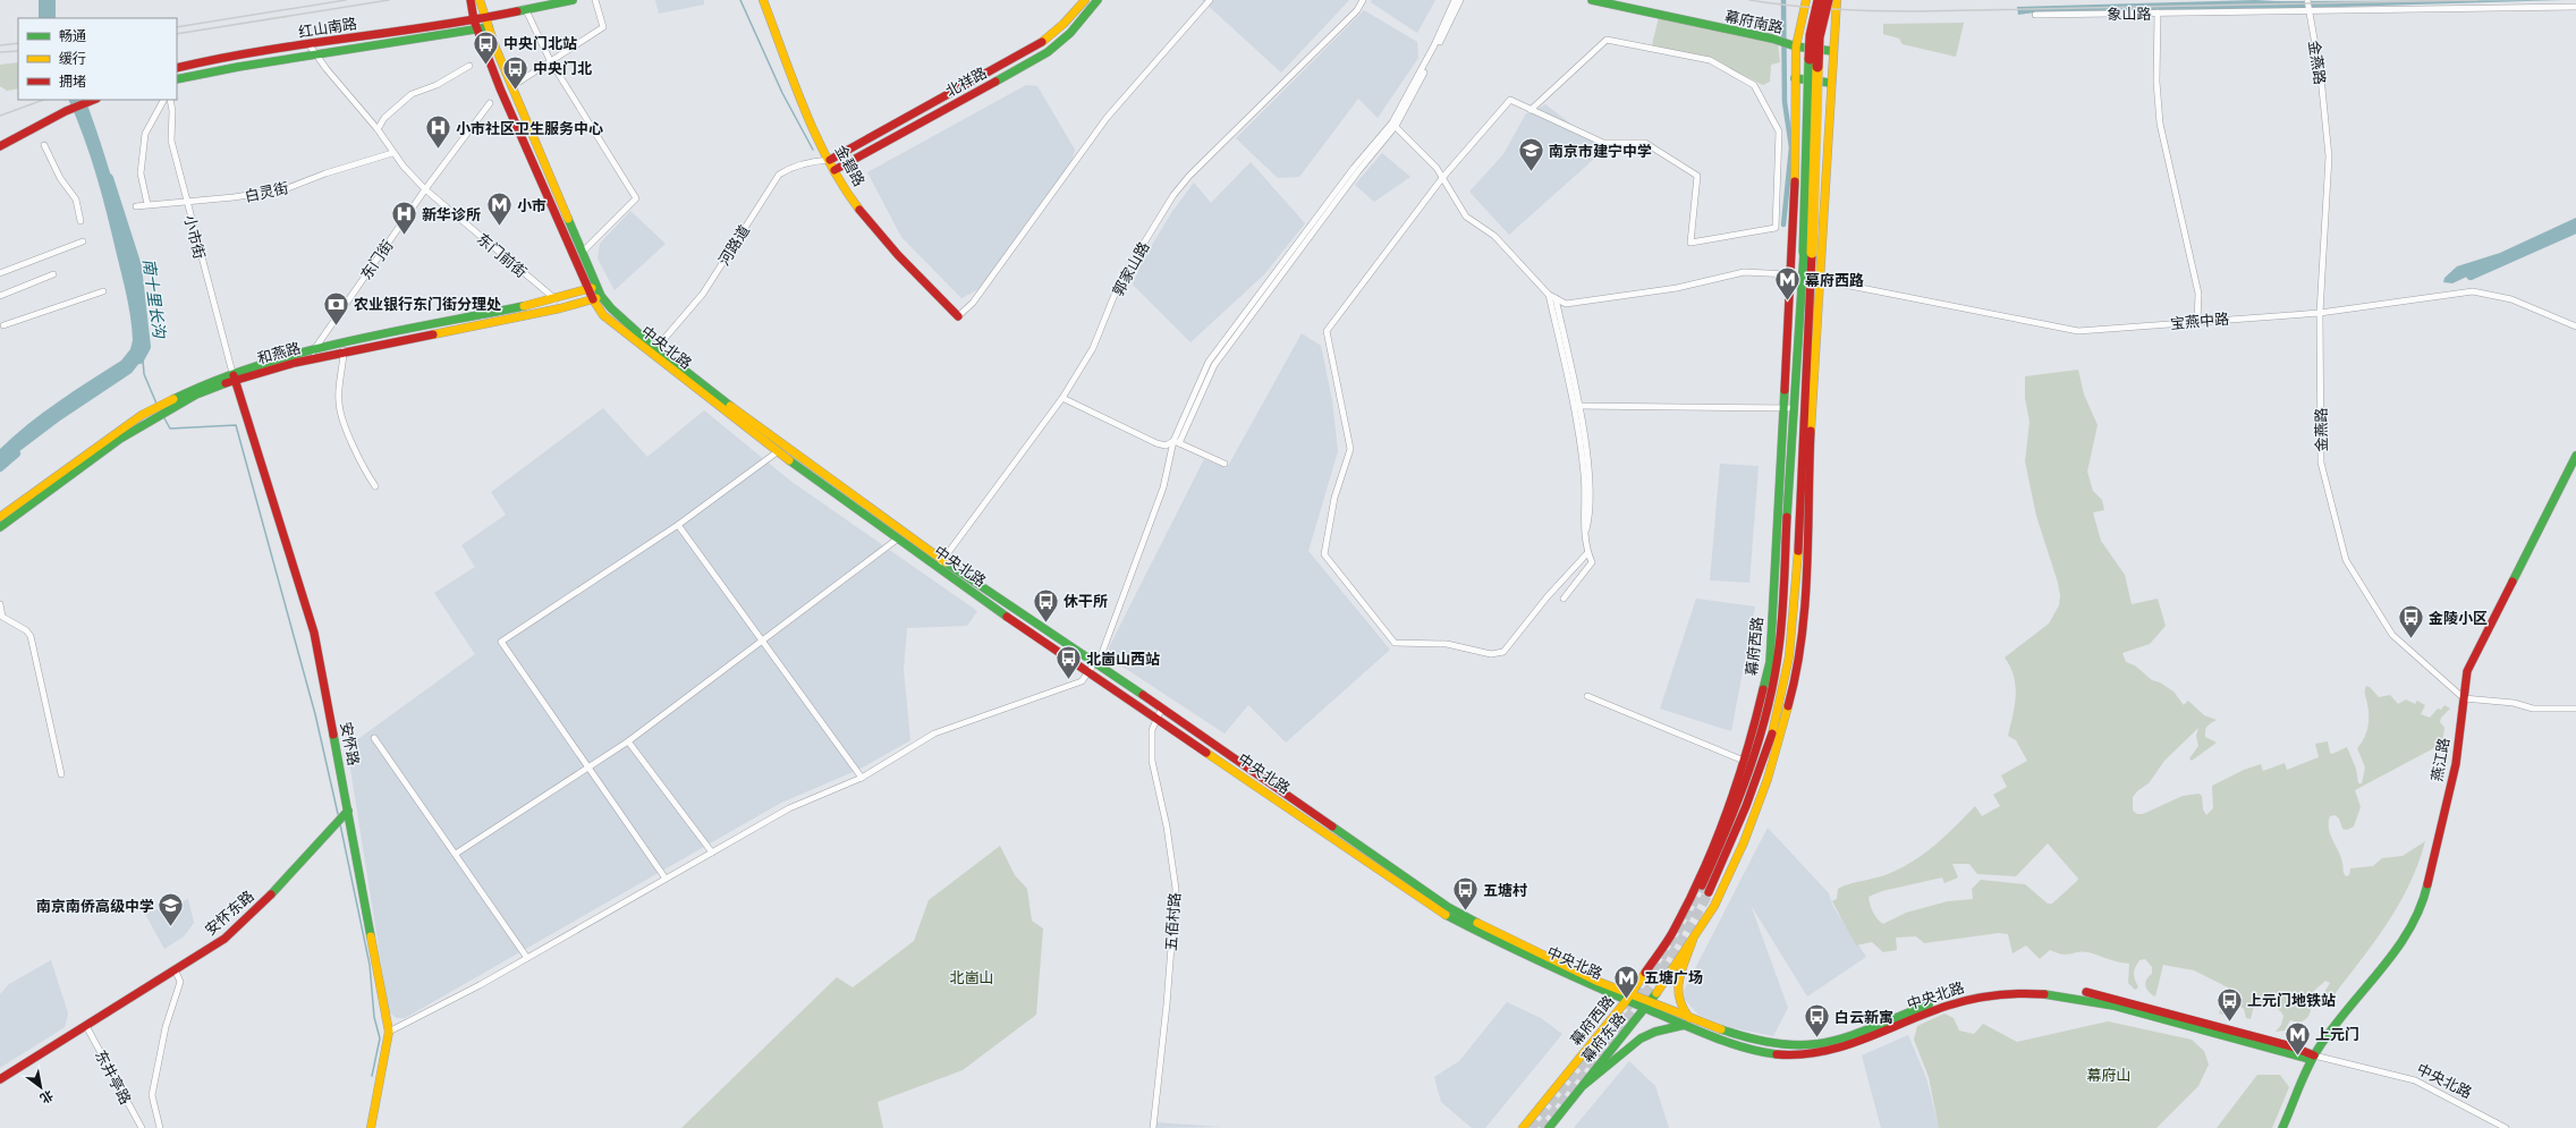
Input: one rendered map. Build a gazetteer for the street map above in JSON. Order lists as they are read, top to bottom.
{
  "streets": {
    "main road": [
      "幕府南路",
      "红山南路",
      "北祥路",
      "金碧路",
      "中央北路",
      "和燕路",
      "幕府西路",
      "安怀路",
      "燕江路",
      "安怀东路",
      "幕府东路"
    ],
    "street": [
      "象山路",
      "金燕路",
      "白灵街",
      "小市街",
      "河路道",
      "东门前街",
      "东门街",
      "郭家山路",
      "宝燕中路",
      "五佰村路",
      "东井亭路"
    ]
  },
  "crossings": [
    ["象山路", "金燕路"],
    ["幕府南路", "幕府西路"],
    ["红山南路", "东门前街"],
    ["红山南路", "中央北路"],
    ["金燕路", "宝燕中路"],
    ["金燕路", "燕江路"],
    ["北祥路", "金碧路"],
    ["北祥路", "河路道"],
    ["金碧路", "河路道"],
    ["白灵街", "小市街"],
    ["白灵街", "东门前街"],
    ["小市街", "和燕路"],
    ["小市街", "安怀路"],
    ["河路道", "中央北路"],
    ["东门前街", "东门街"],
    ["东门前街", "和燕路"],
    ["东门街", "和燕路"],
    ["郭家山路", "中央北路"],
    ["中央北路", "和燕路"],
    ["中央北路", "幕府西路"],
    ["中央北路", "燕江路"],
    ["中央北路", "五佰村路"],
    ["中央北路", "幕府东路"],
    ["和燕路", "安怀路"],
    ["安怀路", "安怀东路"],
    ["安怀东路", "东井亭路"]
  ],
  "water": ["南十里长沟"],
  "parks": ["北崮山", "幕府山"],
  "places": {
    "bus stop": [
      "中央门北站",
      "中央门北",
      "休干所",
      "金陵小区",
      "北崮山西站",
      "五塘村",
      "上元门地铁站",
      "白云新寓"
    ],
    "hospital": ["小市社区卫生服务中心", "新华诊所"],
    "school or university": ["南京市建宁中学", "南京南侨高级中学"],
    "metro station": [
      "小市",
      "幕府西路",
      "五塘广场",
      "上元门"
    ],
    "bank": ["农业银行东门街分理处"]
  },
  "legend": ["畅通", "缓行", "拥堵"],
  "north": "bottom right"
}
